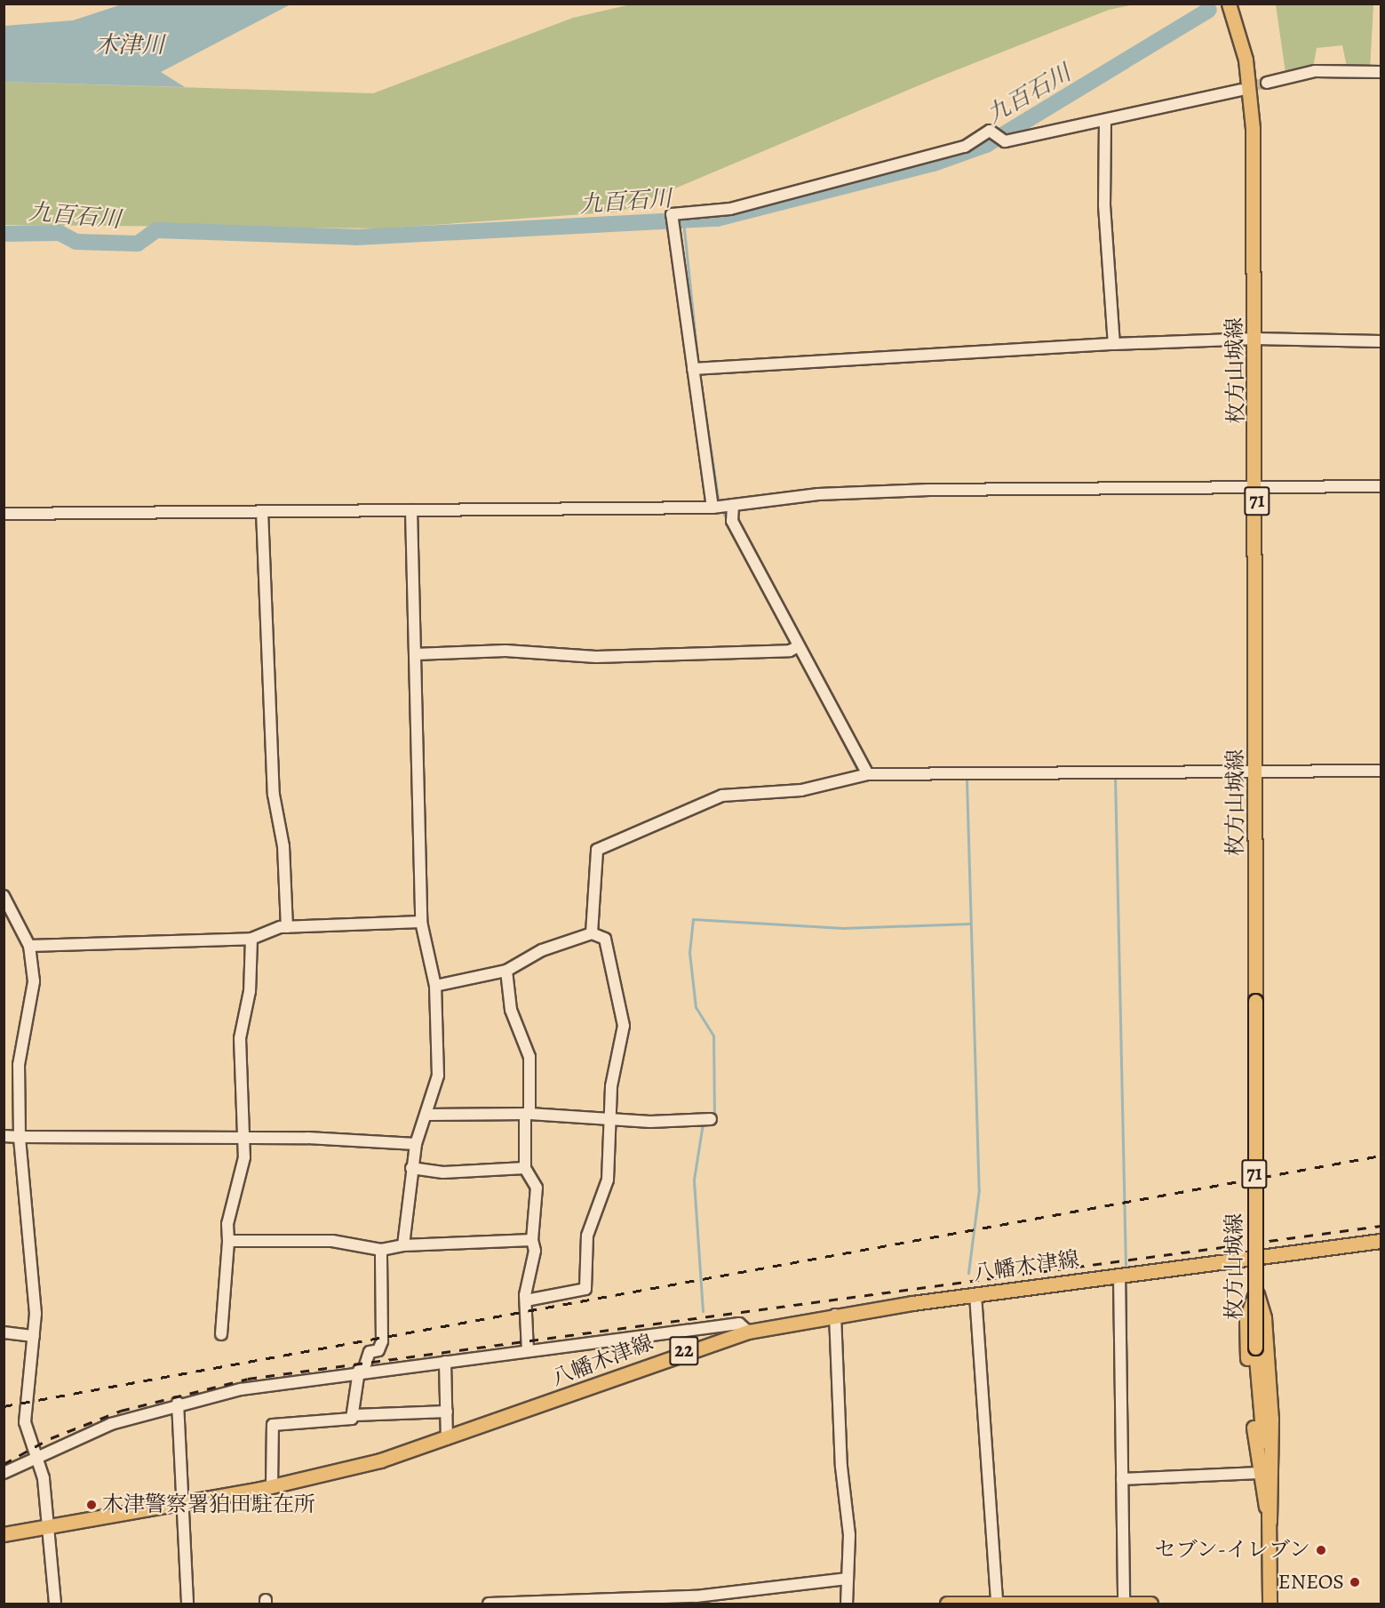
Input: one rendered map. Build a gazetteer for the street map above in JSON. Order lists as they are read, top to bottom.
{
  "streets": {
    "main road": [
      "枚方山城線",
      "71",
      "八幡木津線",
      "22"
    ]
  },
  "crossings": [
    ["枚方山城線", "71"],
    ["71", "八幡木津線"]
  ],
  "water": ["木津川", "九百石川"],
  "places": ["木津警察署狛田駐在所", "セブン-イレブン", "ENEOS"]
}
